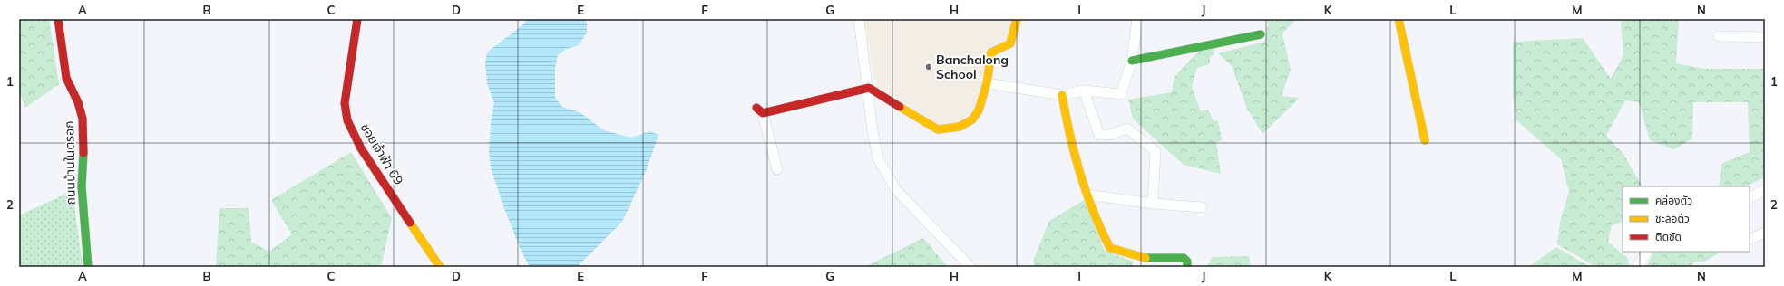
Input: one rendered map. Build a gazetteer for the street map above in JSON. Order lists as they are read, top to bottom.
{
  "streets": {
    "street": ["ซอยเจ้าฟ้า 69", "ถนนบ้านในตรอก"]
  },
  "places": ["Banchalong School"],
  "legend": ["คล่องตัว", "ชะลอตัว", "ติดขัด"],
  "grid": {
    "columns": [
      "A",
      "B",
      "C",
      "D",
      "E",
      "F",
      "G",
      "H",
      "I",
      "J",
      "K",
      "L",
      "M",
      "N"
    ],
    "rows": ["1", "2"]
  }
}
